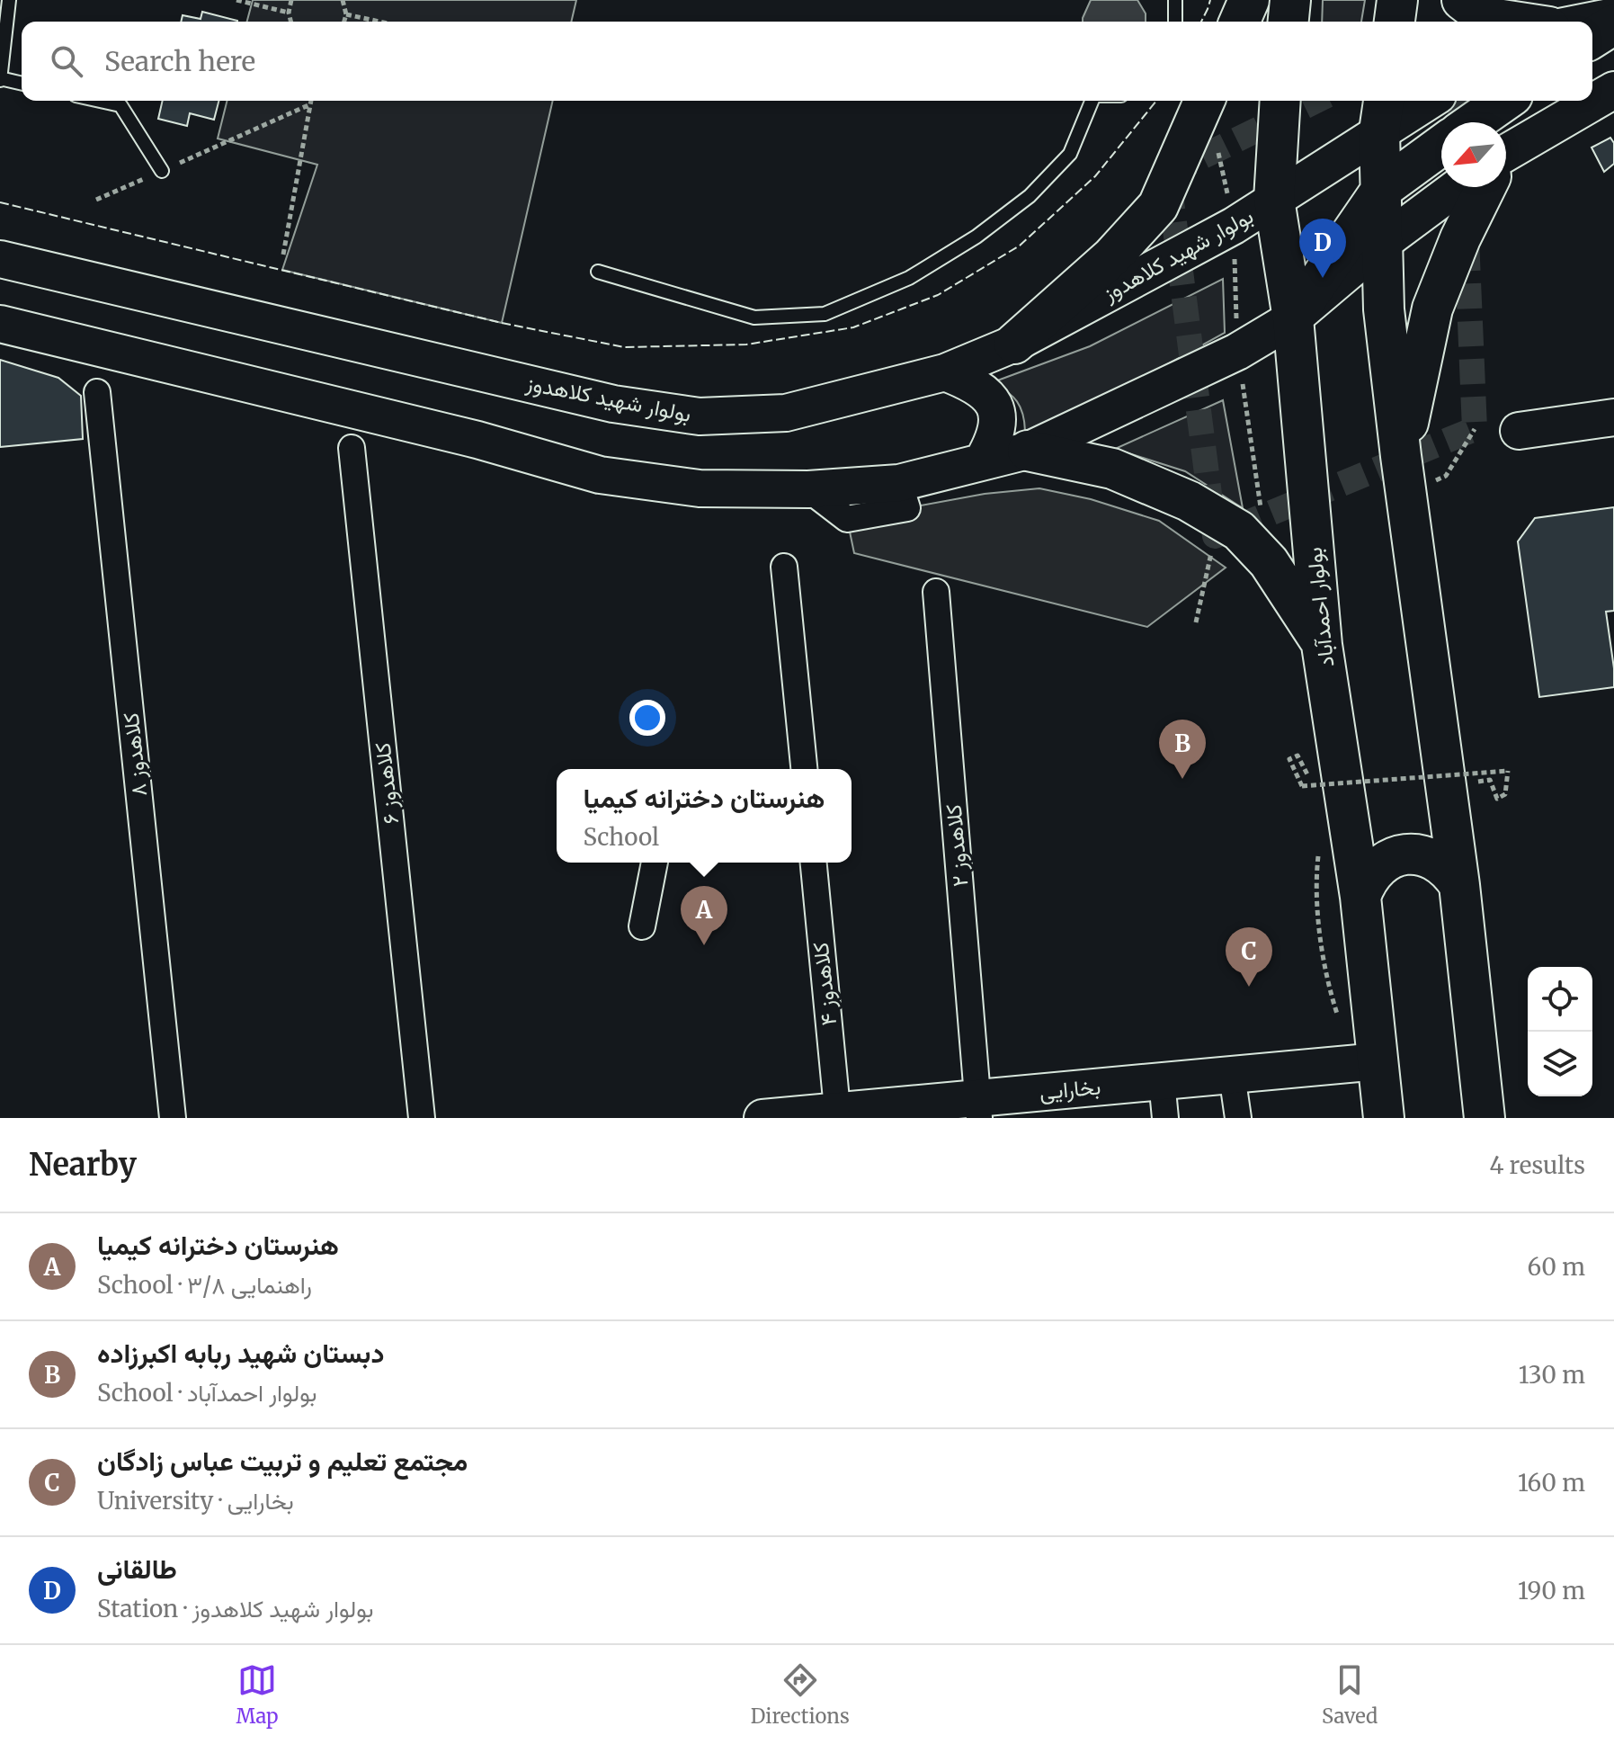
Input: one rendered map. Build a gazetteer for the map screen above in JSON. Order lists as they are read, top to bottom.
{
  "streets": {
    "main road": ["بولوار شهید کلاهدوز", "بولوار احمدآباد", "بخارایی"],
    "street": [
      "کلاهدوز ۸",
      "کلاهدوز ۶",
      "کلاهدوز ۲",
      "کلاهدوز ۴"
    ]
  },
  "crossings": [
    ["بولوار شهید کلاهدوز", "بولوار احمدآباد"],
    ["بولوار احمدآباد", "بخارایی"],
    ["کلاهدوز ۲", "بخارایی"],
    ["کلاهدوز ۴", "بخارایی"]
  ],
  "north": "bottom left",
  "page": {
    "search": "Search here",
    "pins": [
      "D",
      "B",
      "A",
      "C"
    ],
    "popup": ["هنرستان دخترانه کیمیا", "School"],
    "heading": ["Nearby", "4 results"],
    "list": [
      {
        "mark": "A",
        "name": "هنرستان دخترانه کیمیا",
        "note": "School · راهنمایی ۳/۸",
        "value": "60 m"
      },
      {
        "mark": "B",
        "name": "دبستان شهید ربابه اکبرزاده",
        "note": "School · بولوار احمدآباد",
        "value": "130 m"
      },
      {
        "mark": "C",
        "name": "مجتمع تعلیم و تربیت عباس زادگان",
        "note": "University · بخارایی",
        "value": "160 m"
      },
      {
        "mark": "D",
        "name": "طالقانی",
        "note": "Station · بولوار شهید کلاهدوز",
        "value": "190 m"
      }
    ],
    "nav": ["Map", "Directions", "Saved"]
  }
}
